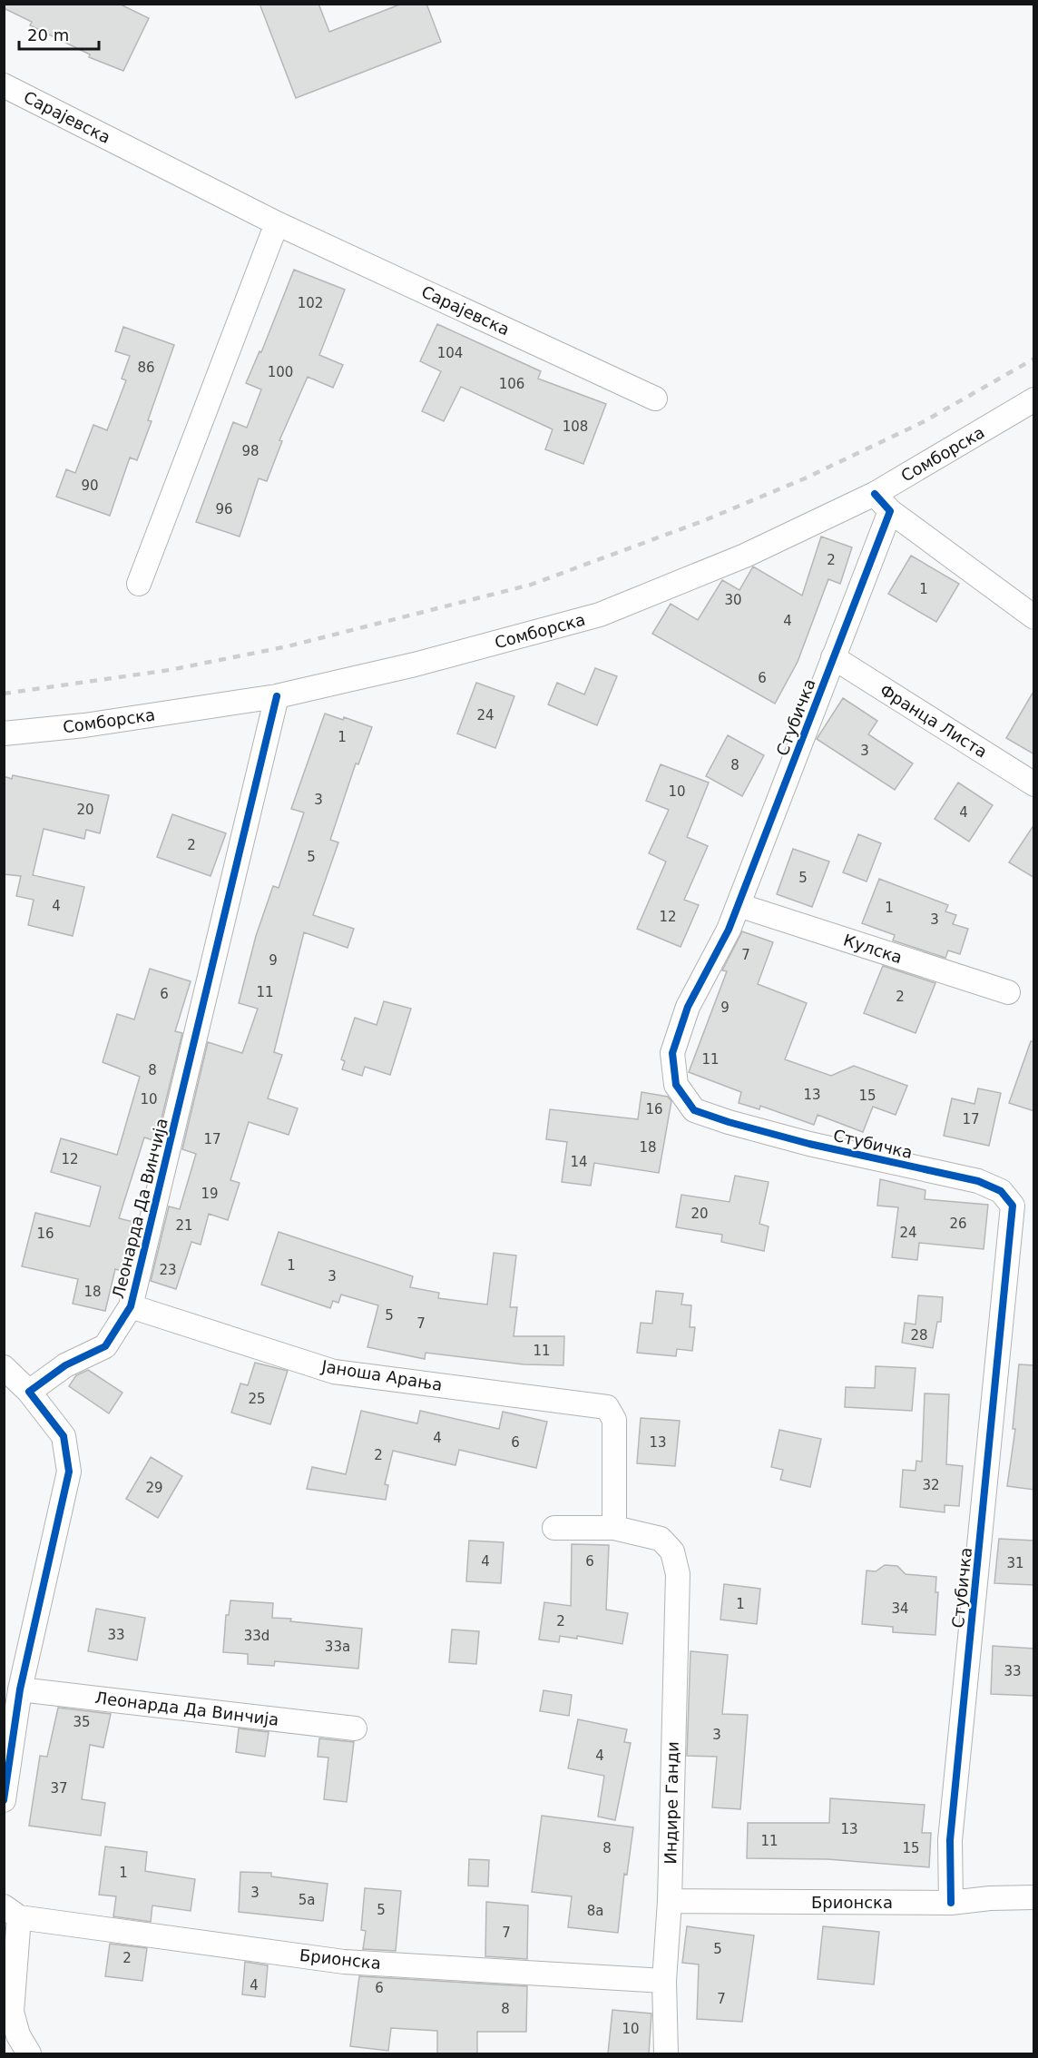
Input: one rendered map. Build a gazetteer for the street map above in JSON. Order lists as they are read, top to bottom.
{
  "streets": {
    "street": [
      "Сарајевска",
      "Сомборска",
      "Стубичка",
      "Франца Листа",
      "Кулска",
      "Леонарда Да Винчија",
      "Јаноша Арања",
      "Индире Ганди",
      "Брионска"
    ]
  },
  "crossings": [
    ["Сомборска", "Леонарда Да Винчија"],
    ["Стубичка", "Франца Листа"],
    ["Стубичка", "Кулска"],
    ["Стубичка", "Брионска"],
    ["Леонарда Да Винчија", "Јаноша Арања"],
    ["Јаноша Арања", "Индире Ганди"],
    ["Индире Ганди", "Брионска"]
  ],
  "house_numbers": [
    "102",
    "104",
    "86",
    "100",
    "106",
    "108",
    "98",
    "90",
    "96",
    "2",
    "1",
    "30",
    "4",
    "6",
    "24",
    "1",
    "3",
    "8",
    "10",
    "3",
    "20",
    "4",
    "2",
    "5",
    "5",
    "4",
    "1",
    "12",
    "3",
    "7",
    "9",
    "11",
    "6",
    "2",
    "9",
    "11",
    "8",
    "13",
    "15",
    "10",
    "16",
    "17",
    "17",
    "18",
    "12",
    "14",
    "19",
    "20",
    "26",
    "21",
    "24",
    "16",
    "1",
    "23",
    "3",
    "18",
    "5",
    "7",
    "28",
    "11",
    "25",
    "4",
    "6",
    "13",
    "2",
    "32",
    "29",
    "4",
    "6",
    "31",
    "1",
    "34",
    "2",
    "33",
    "33d",
    "33a",
    "33",
    "35",
    "3",
    "4",
    "37",
    "13",
    "11",
    "8",
    "15",
    "1",
    "3",
    "5a",
    "5",
    "8a",
    "7",
    "5",
    "2",
    "4",
    "6",
    "7",
    "8",
    "10"
  ],
  "scale_bar": "20 m"
}
